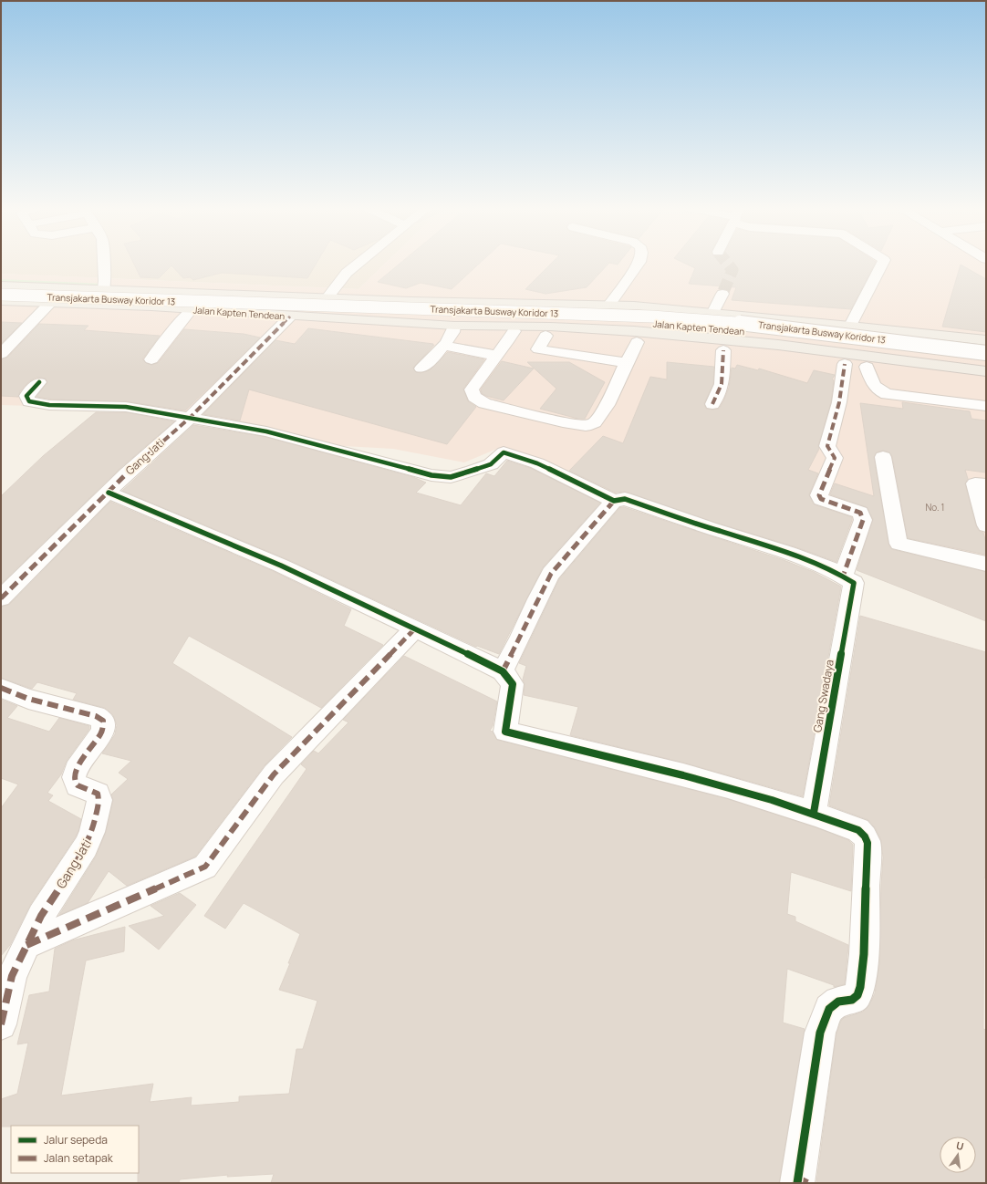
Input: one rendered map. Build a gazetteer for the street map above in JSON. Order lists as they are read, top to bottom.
{
  "streets": {
    "main road": ["Jalan Kapten Tendean"],
    "street": ["Transjakarta Busway Koridor 13", "Gang Jati", "Gang Swadaya"]
  },
  "crossings": [
    ["Jalan Kapten Tendean", "Gang Jati"],
    ["Jalan Kapten Tendean", "Gang Swadaya"]
  ],
  "house_numbers": ["No. 1"],
  "legend": ["Jalur sepeda", "Jalan setapak"],
  "north": "top"
}
